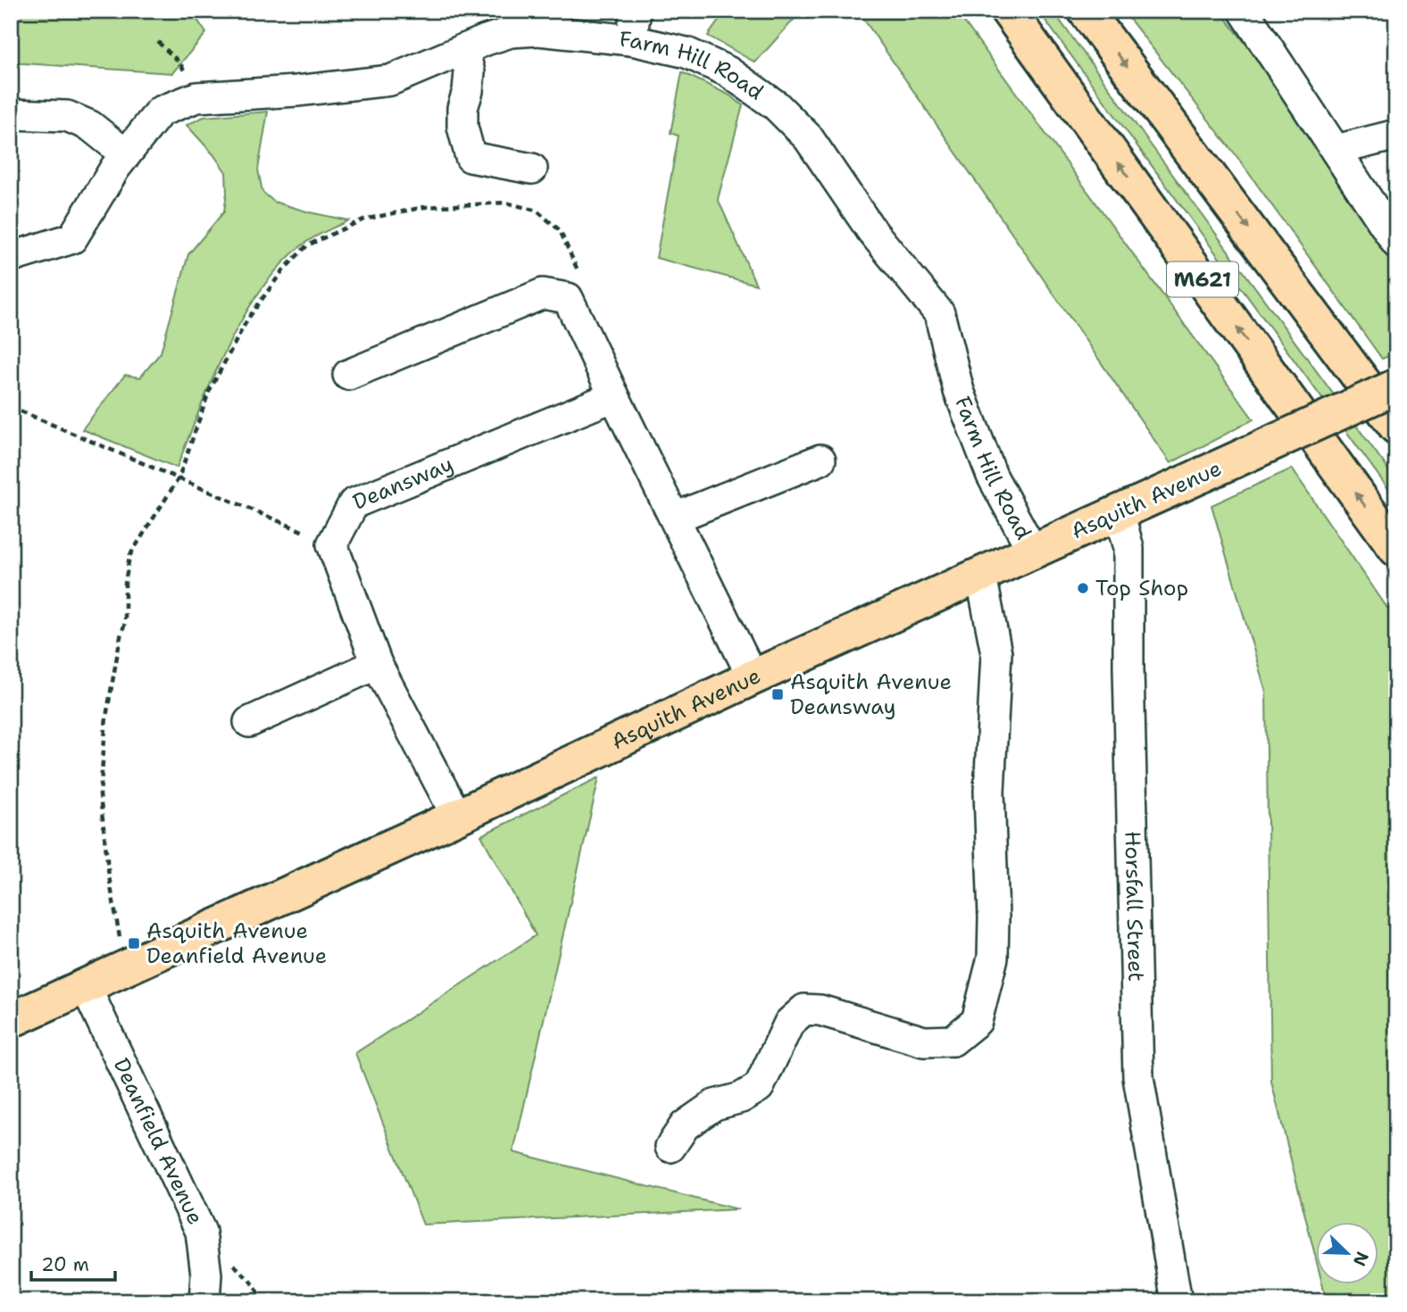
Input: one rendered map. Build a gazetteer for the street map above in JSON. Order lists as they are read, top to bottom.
{
  "streets": {
    "main road": ["M621", "Asquith Avenue"],
    "street": [
      "Farm Hill Road",
      "Deansway",
      "Horsfall Street",
      "Deanfield Avenue"
    ]
  },
  "crossings": [
    ["Farm Hill Road", "Asquith Avenue"],
    ["Asquith Avenue", "Horsfall Street"],
    ["Asquith Avenue", "Deanfield Avenue"]
  ],
  "places": {
    "other": ["Top Shop"],
    "transit": ["Asquith Avenue Deansway", "Asquith Avenue Deanfield Avenue"]
  },
  "scale_bar": "20 m",
  "north": "bottom right"
}
